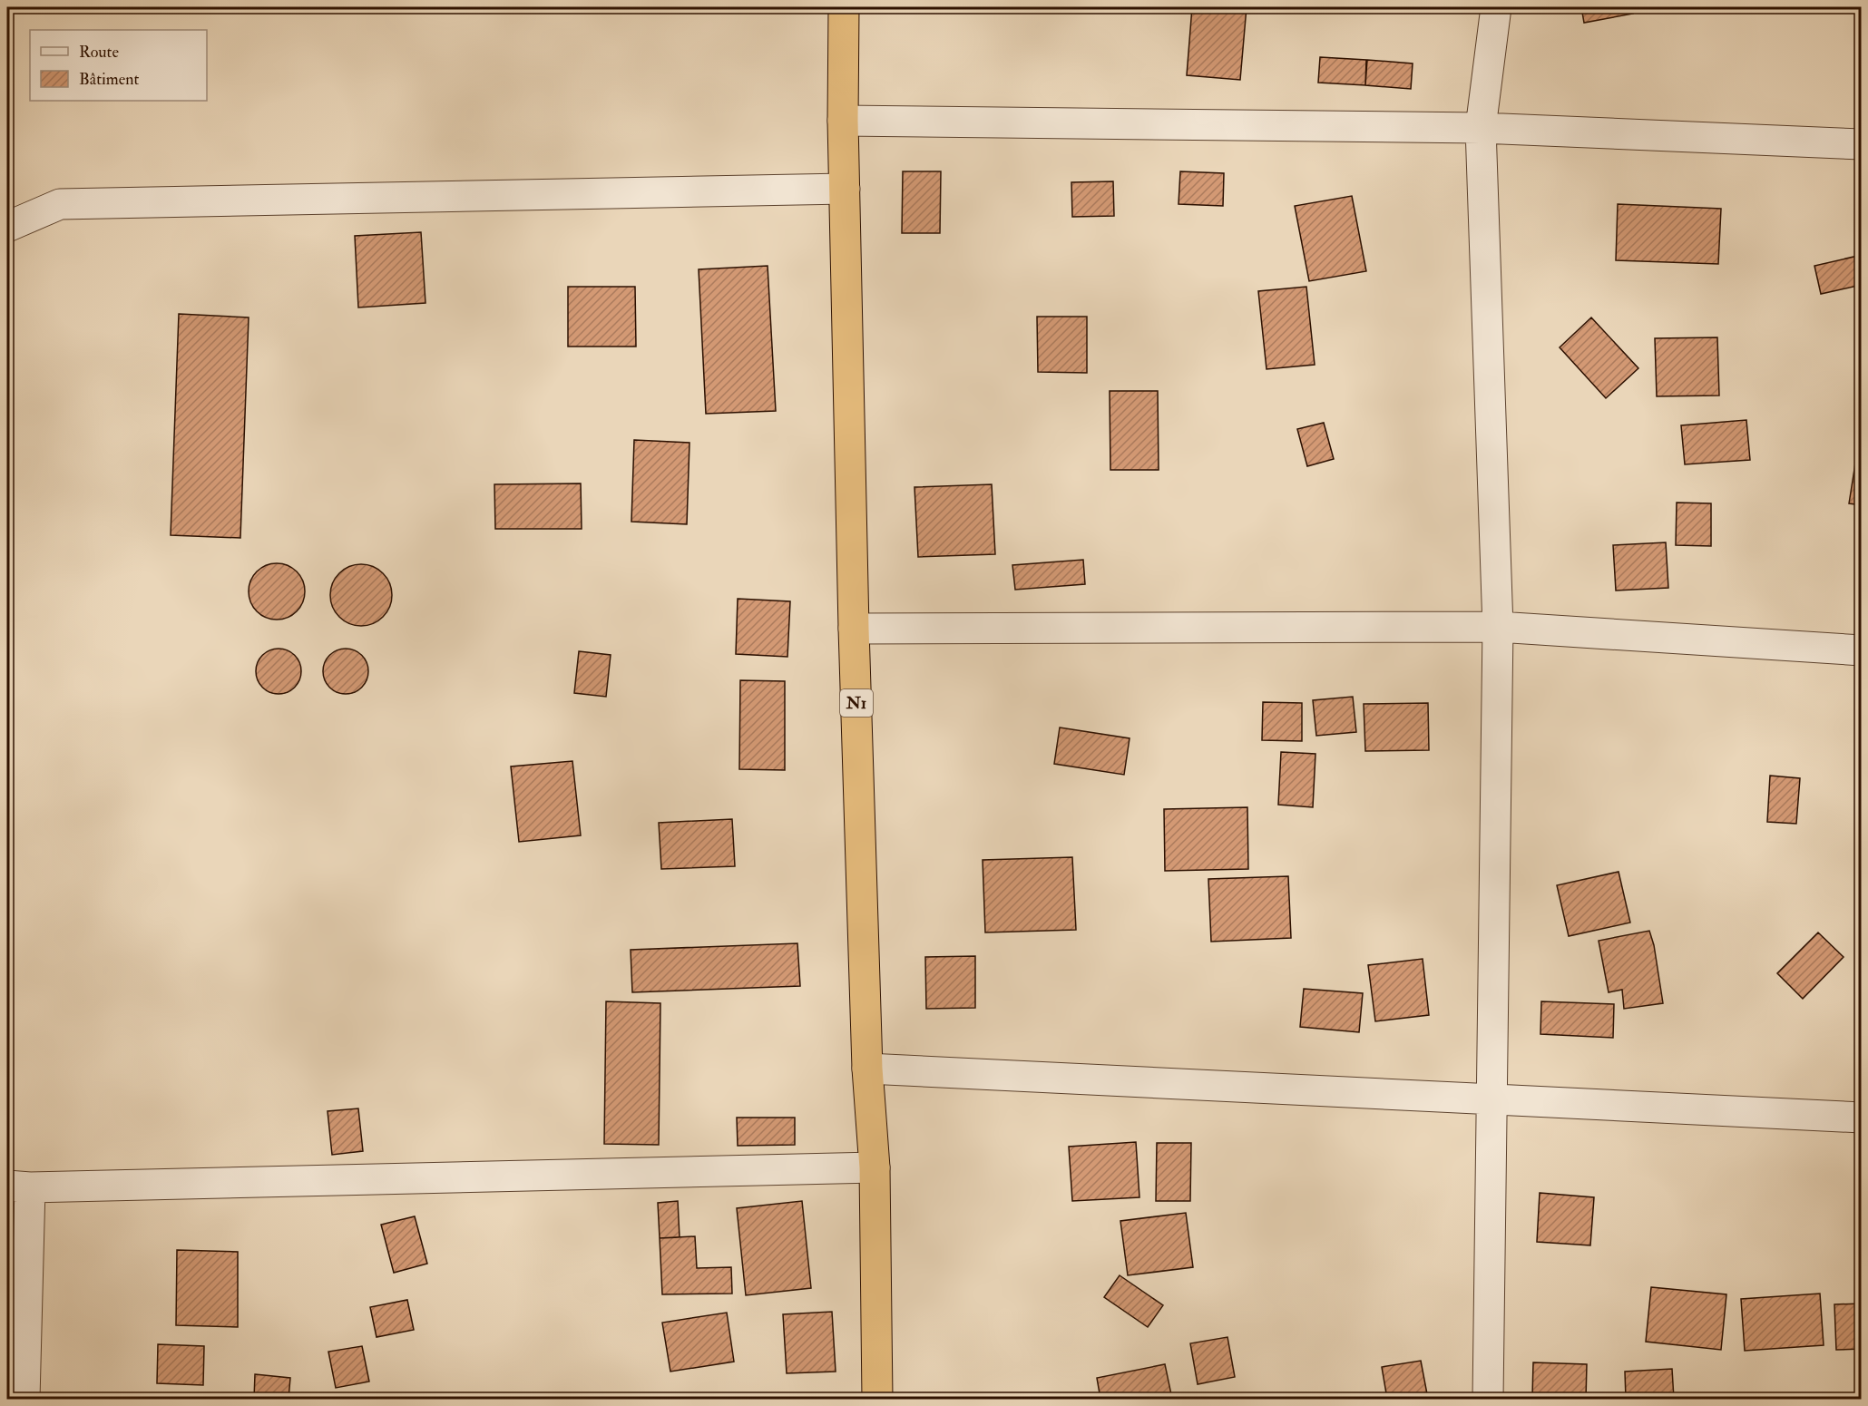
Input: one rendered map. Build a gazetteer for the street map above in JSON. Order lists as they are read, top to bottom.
{
  "streets": {
    "highway": ["N1"]
  },
  "legend": ["Route", "Bâtiment"]
}
